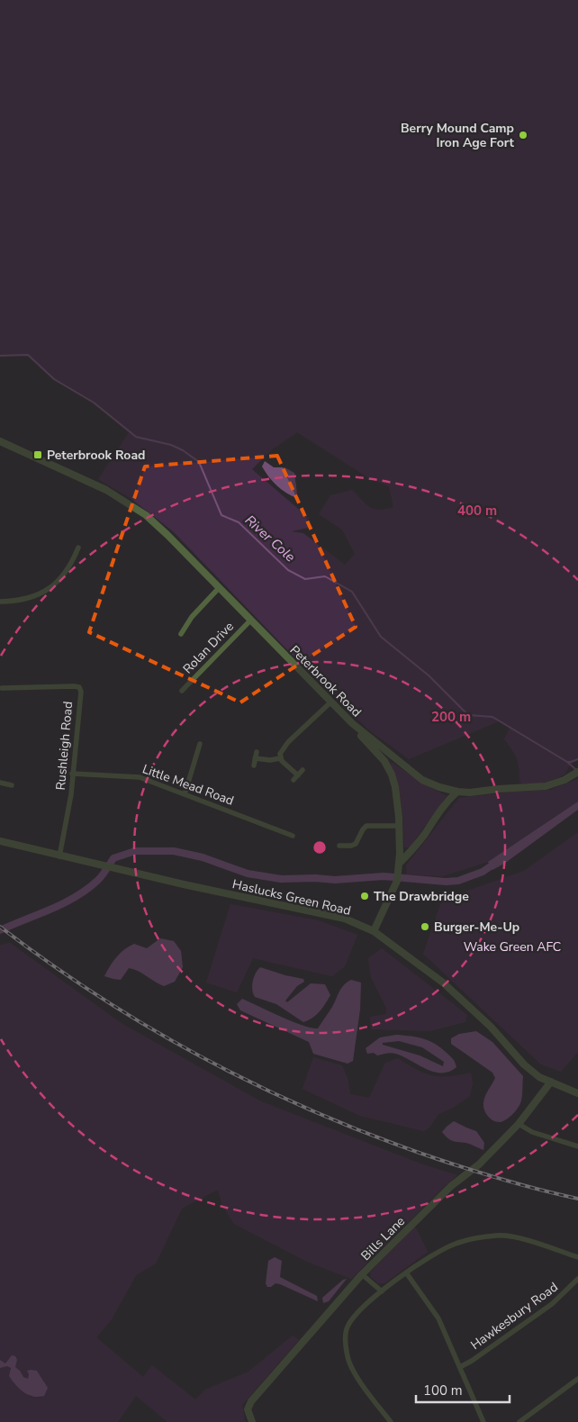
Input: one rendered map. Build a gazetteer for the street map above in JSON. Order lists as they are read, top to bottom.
{
  "streets": {
    "street": [
      "Rolan Drive",
      "Peterbrook Road",
      "Rushleigh Road",
      "Little Mead Road",
      "Haslucks Green Road",
      "Bills Lane",
      "Hawkesbury Road"
    ]
  },
  "crossings": [
    ["Rolan Drive", "Peterbrook Road"],
    ["Rushleigh Road", "Little Mead Road"],
    ["Rushleigh Road", "Haslucks Green Road"],
    ["Haslucks Green Road", "Bills Lane"]
  ],
  "water": ["River Cole"],
  "parks": ["Wake Green AFC"],
  "places": {
    "other": ["Berry Mound Camp Iron Age Fort", "The Drawbridge", "Burger-Me-Up"],
    "transit": ["Peterbrook Road"]
  },
  "scale_bar": "100 m",
  "rings": ["400 m", "200 m"]
}
